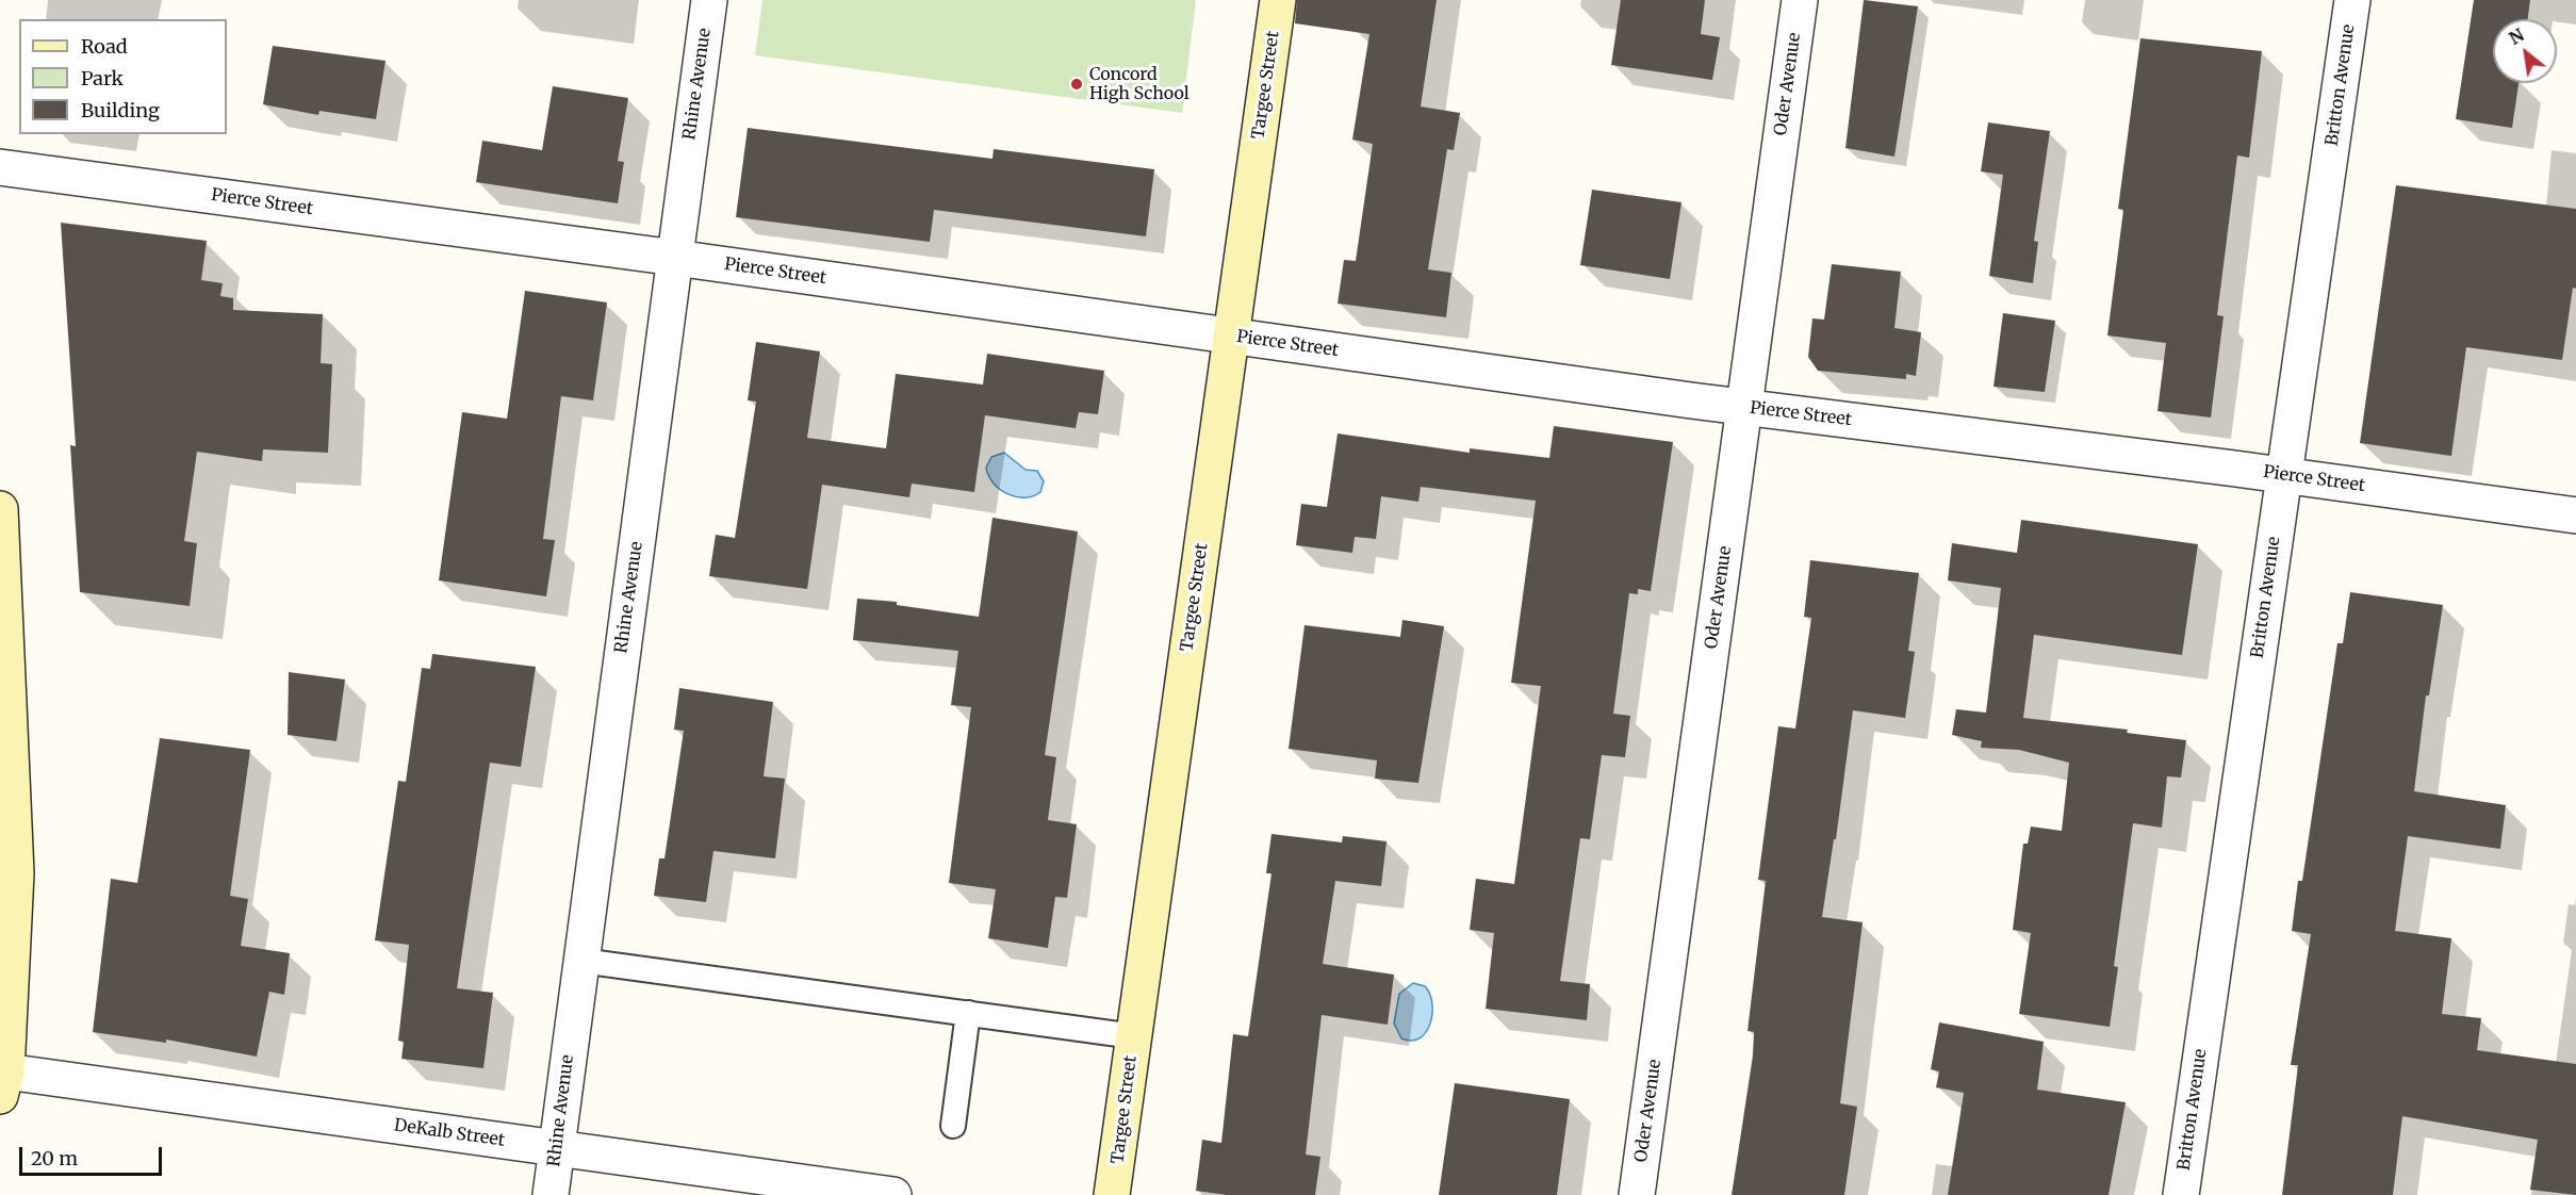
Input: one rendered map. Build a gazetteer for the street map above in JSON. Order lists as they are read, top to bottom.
{
  "streets": {
    "main road": ["Targee Street"],
    "street": [
      "Rhine Avenue",
      "Oder Avenue",
      "Britton Avenue",
      "Pierce Street",
      "DeKalb Street"
    ]
  },
  "crossings": [
    ["Rhine Avenue", "Pierce Street"],
    ["Rhine Avenue", "DeKalb Street"],
    ["Oder Avenue", "Pierce Street"],
    ["Targee Street", "Pierce Street"],
    ["Britton Avenue", "Pierce Street"]
  ],
  "places": ["Concord High School"],
  "legend": ["Road", "Park", "Building"],
  "scale_bar": "20 m",
  "north": "top left"
}
